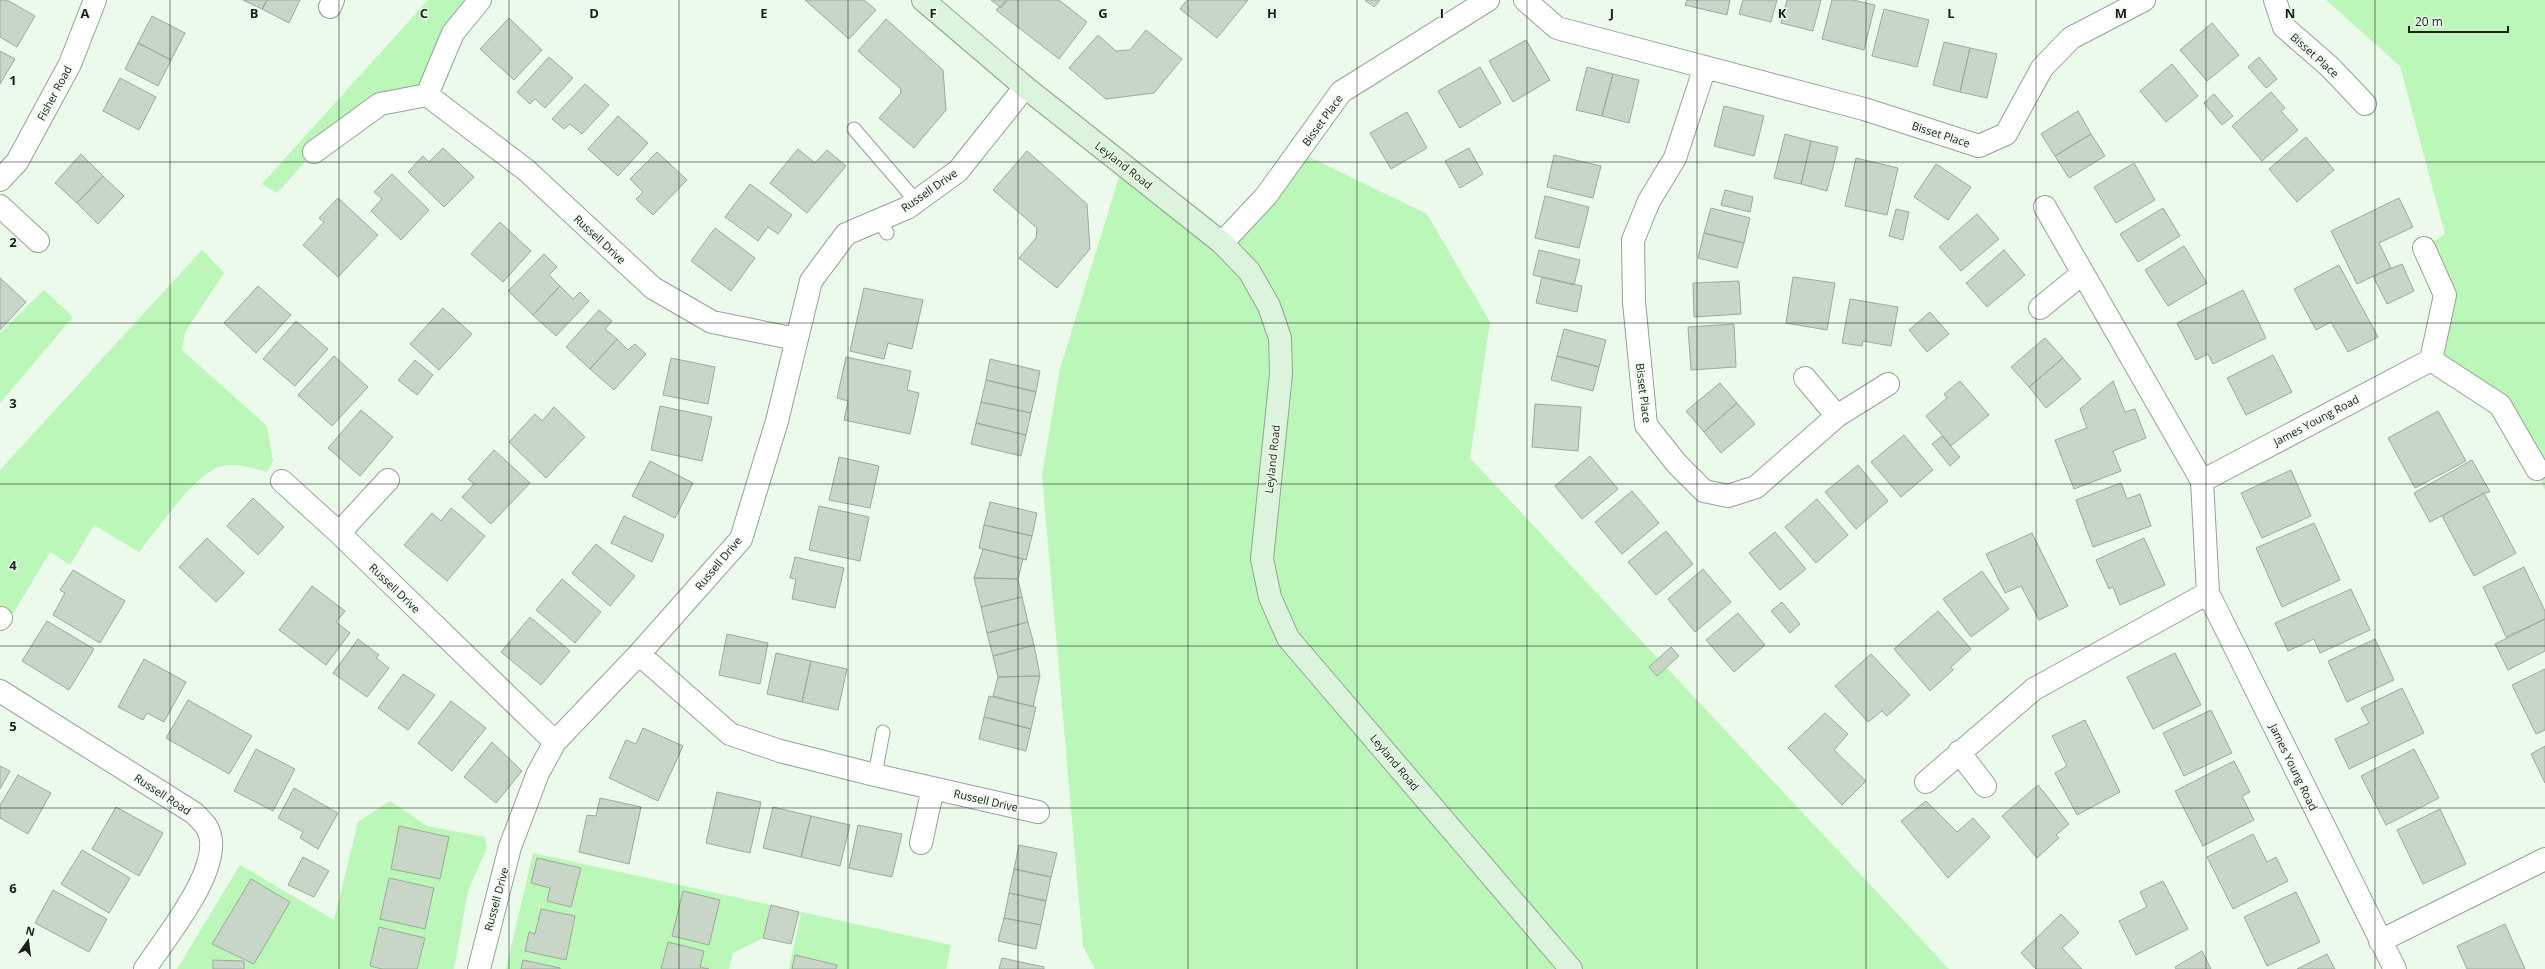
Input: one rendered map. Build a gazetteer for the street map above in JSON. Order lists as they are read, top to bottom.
{
  "streets": {
    "street": [
      "Bisset Place",
      "Fisher Road",
      "Leyland Road",
      "Russell Drive",
      "James Young Road",
      "Russell Road"
    ]
  },
  "crossings": [
    ["Bisset Place", "Leyland Road"],
    ["Leyland Road", "Russell Drive"]
  ],
  "scale_bar": "20 m",
  "north": "top",
  "grid": {
    "columns": [
      "A",
      "B",
      "C",
      "D",
      "E",
      "F",
      "G",
      "H",
      "I",
      "J",
      "K",
      "L",
      "M",
      "N"
    ],
    "rows": [
      "1",
      "2",
      "3",
      "4",
      "5",
      "6"
    ]
  }
}
